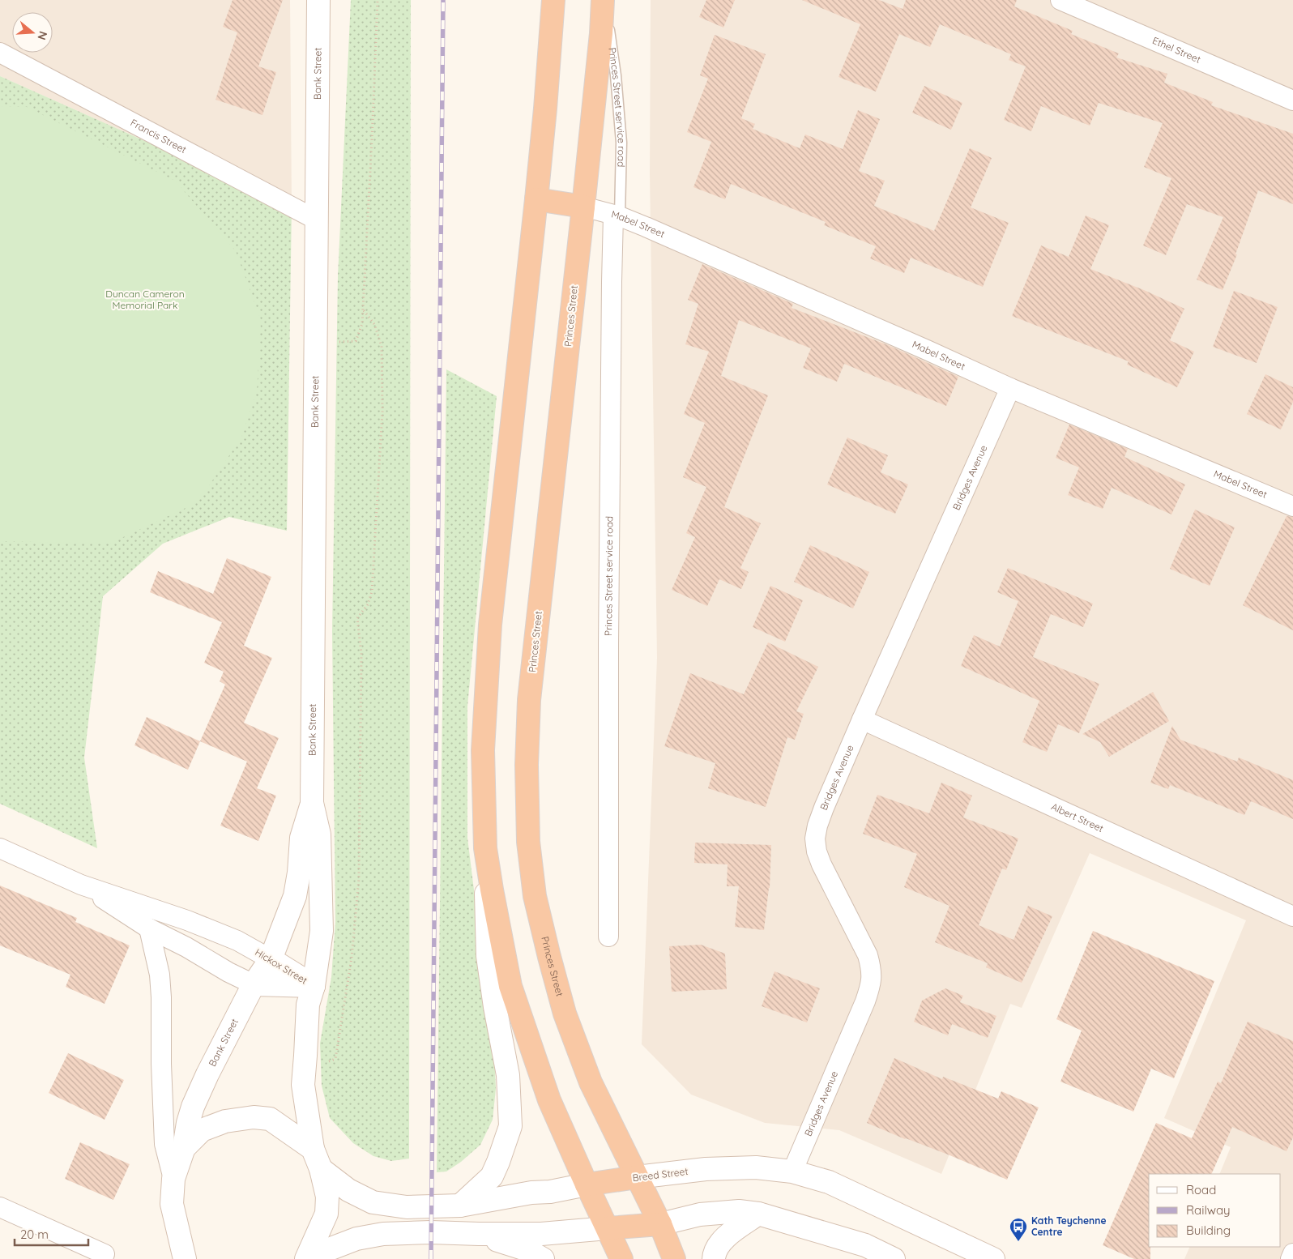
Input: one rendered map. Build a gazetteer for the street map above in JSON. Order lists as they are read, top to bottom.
{
  "streets": {
    "highway": ["Princes Street", "Breed Street"],
    "main road": ["Bank Street", "Hickox Street"],
    "street": [
      "Ethel Street",
      "Princes Street service road",
      "Francis Street",
      "Mabel Street",
      "Bridges Avenue",
      "Albert Street"
    ]
  },
  "crossings": [
    ["Bank Street", "Francis Street"],
    ["Bank Street", "Hickox Street"],
    ["Bank Street", "Breed Street"],
    ["Princes Street service road", "Mabel Street"],
    ["Princes Street service road", "Princes Street"],
    ["Mabel Street", "Princes Street"],
    ["Mabel Street", "Bridges Avenue"],
    ["Princes Street", "Breed Street"],
    ["Bridges Avenue", "Albert Street"],
    ["Bridges Avenue", "Breed Street"]
  ],
  "parks": ["Duncan Cameron Memorial Park"],
  "places": {
    "bus stop": ["Kath Teychenne Centre"]
  },
  "legend": ["Road", "Railway", "Building"],
  "scale_bar": "20 m",
  "north": "right"
}
